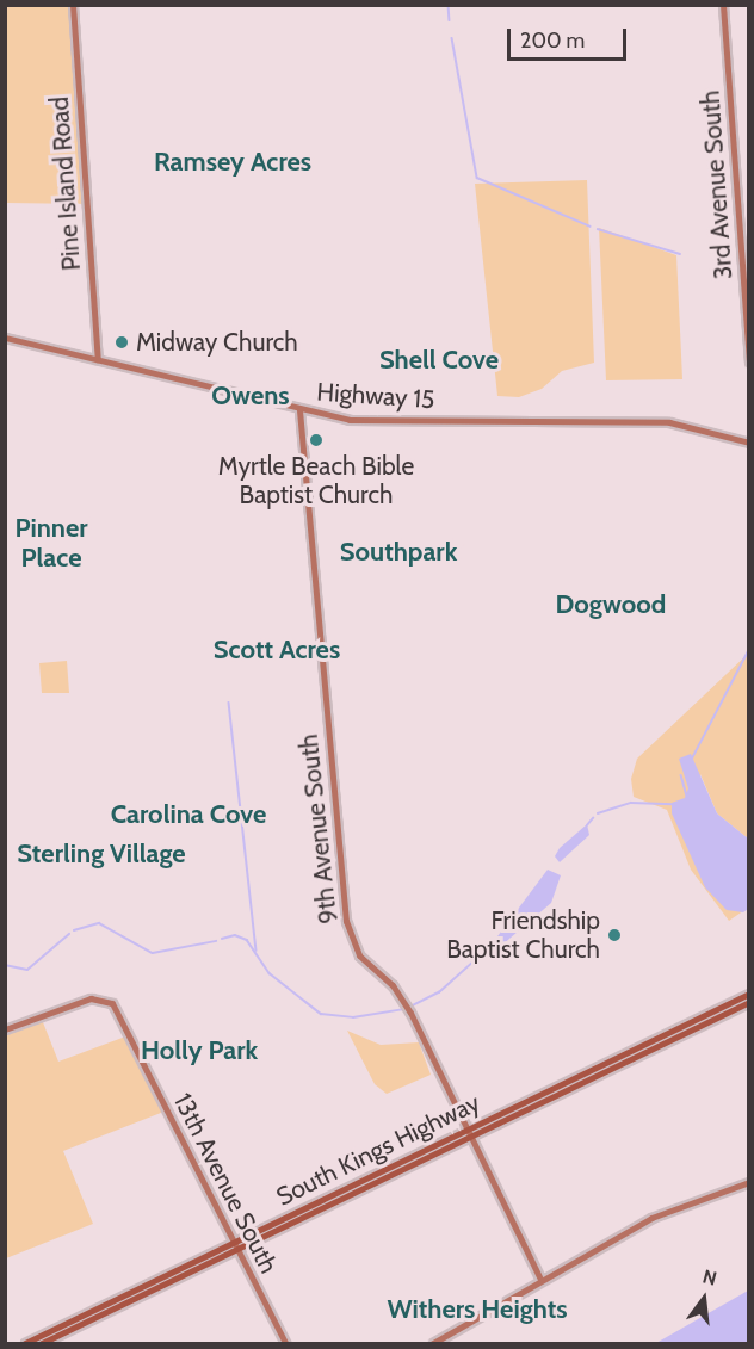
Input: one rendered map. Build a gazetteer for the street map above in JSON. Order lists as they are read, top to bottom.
{
  "streets": {
    "main road": ["South Kings Highway"],
    "street": [
      "Pine Island Road",
      "3rd Avenue South",
      "Highway 15",
      "9th Avenue South",
      "13th Avenue South"
    ]
  },
  "crossings": [
    ["Pine Island Road", "Highway 15"],
    ["Highway 15", "9th Avenue South"],
    ["9th Avenue South", "South Kings Highway"],
    ["South Kings Highway", "13th Avenue South"]
  ],
  "districts": [
    "Ramsey Acres",
    "Shell Cove",
    "Owens",
    "Pinner Place",
    "Southpark",
    "Dogwood",
    "Scott Acres",
    "Carolina Cove",
    "Sterling Village",
    "Holly Park",
    "Withers Heights"
  ],
  "places": ["Midway Church", "Myrtle Beach Bible Baptist Church", "Friendship Baptist Church"],
  "scale_bar": "200 m",
  "north": "top"
}
